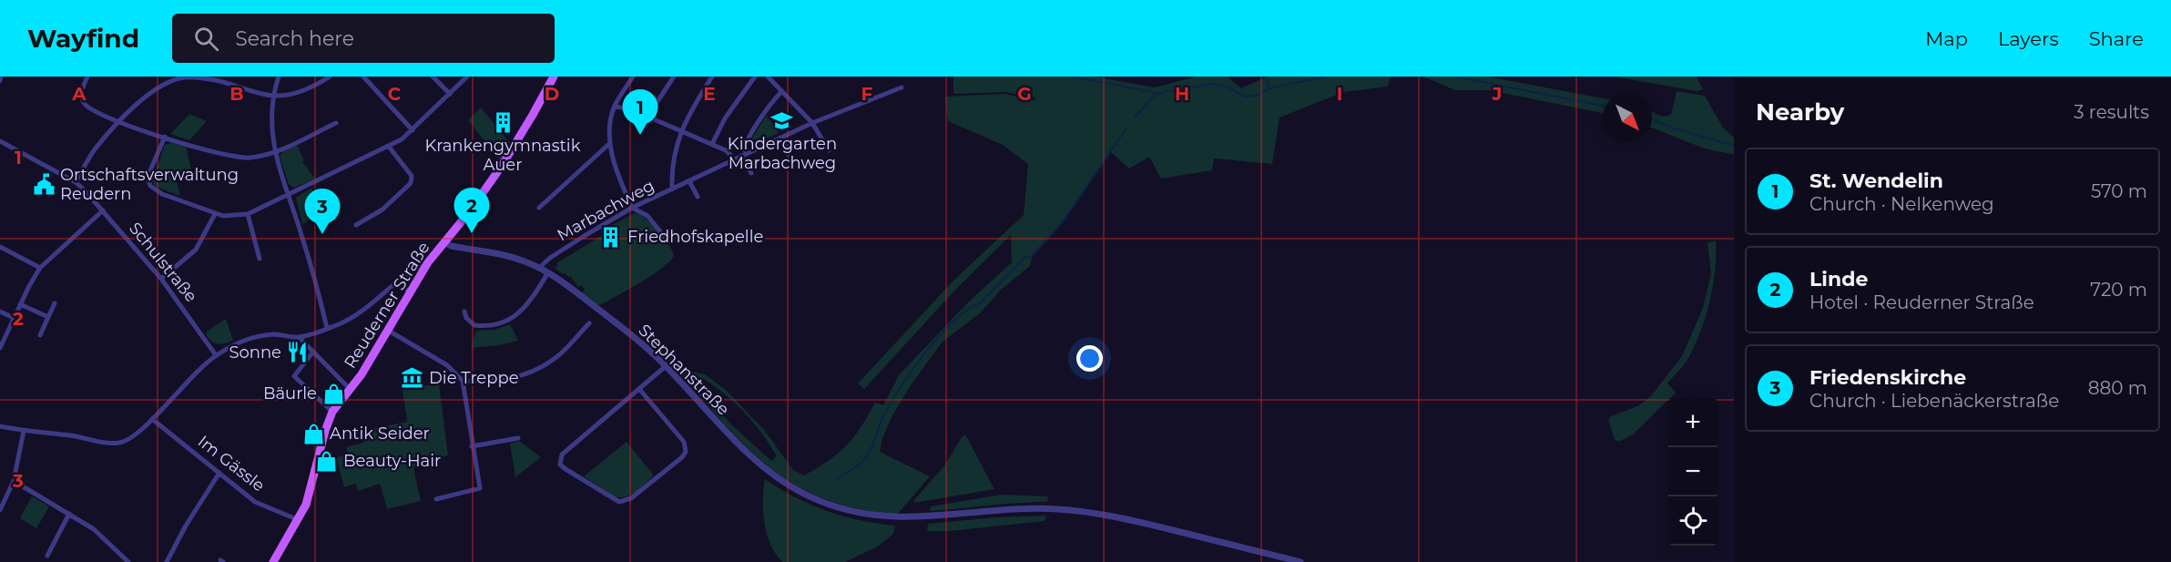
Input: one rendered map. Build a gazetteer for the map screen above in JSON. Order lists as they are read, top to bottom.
{
  "streets": {
    "main road": ["Reuderner Straße"],
    "street": [
      "Marbachweg",
      "Schulstraße",
      "Stephanstraße",
      "Im Gässle"
    ]
  },
  "crossings": [
    ["Marbachweg", "Stephanstraße"],
    ["Reuderner Straße", "Stephanstraße"],
    ["Reuderner Straße", "Im Gässle"]
  ],
  "places": {
    "school or university": ["Kindergarten Marbachweg"],
    "building": ["Krankengymnastik Auer", "Friedhofskapelle"],
    "public building": ["Ortschaftsverwaltung Reudern"],
    "restaurant": ["Sonne"],
    "museum": ["Die Treppe"],
    "shop": ["Bäurle", "Antik Seider", "Beauty-Hair"]
  },
  "north": "bottom right",
  "page": {
    "header": "Wayfind",
    "search": "Search here",
    "nav": ["Map", "Layers", "Share"],
    "heading": ["Nearby", "3 results"],
    "pins": ["1", "2", "3"],
    "list": [
      {
        "mark": "1",
        "name": "St. Wendelin",
        "note": "Church · Nelkenweg",
        "value": "570 m"
      },
      {
        "mark": "2",
        "name": "Linde",
        "note": "Hotel · Reuderner Straße",
        "value": "720 m"
      },
      {
        "mark": "3",
        "name": "Friedenskirche",
        "note": "Church · Liebenäckerstraße",
        "value": "880 m"
      }
    ],
    "map_buttons": ["+", "−"]
  },
  "grid": {
    "columns": [
      "A",
      "B",
      "C",
      "D",
      "E",
      "F",
      "G",
      "H",
      "I",
      "J"
    ],
    "rows": ["1", "2", "3"]
  }
}
